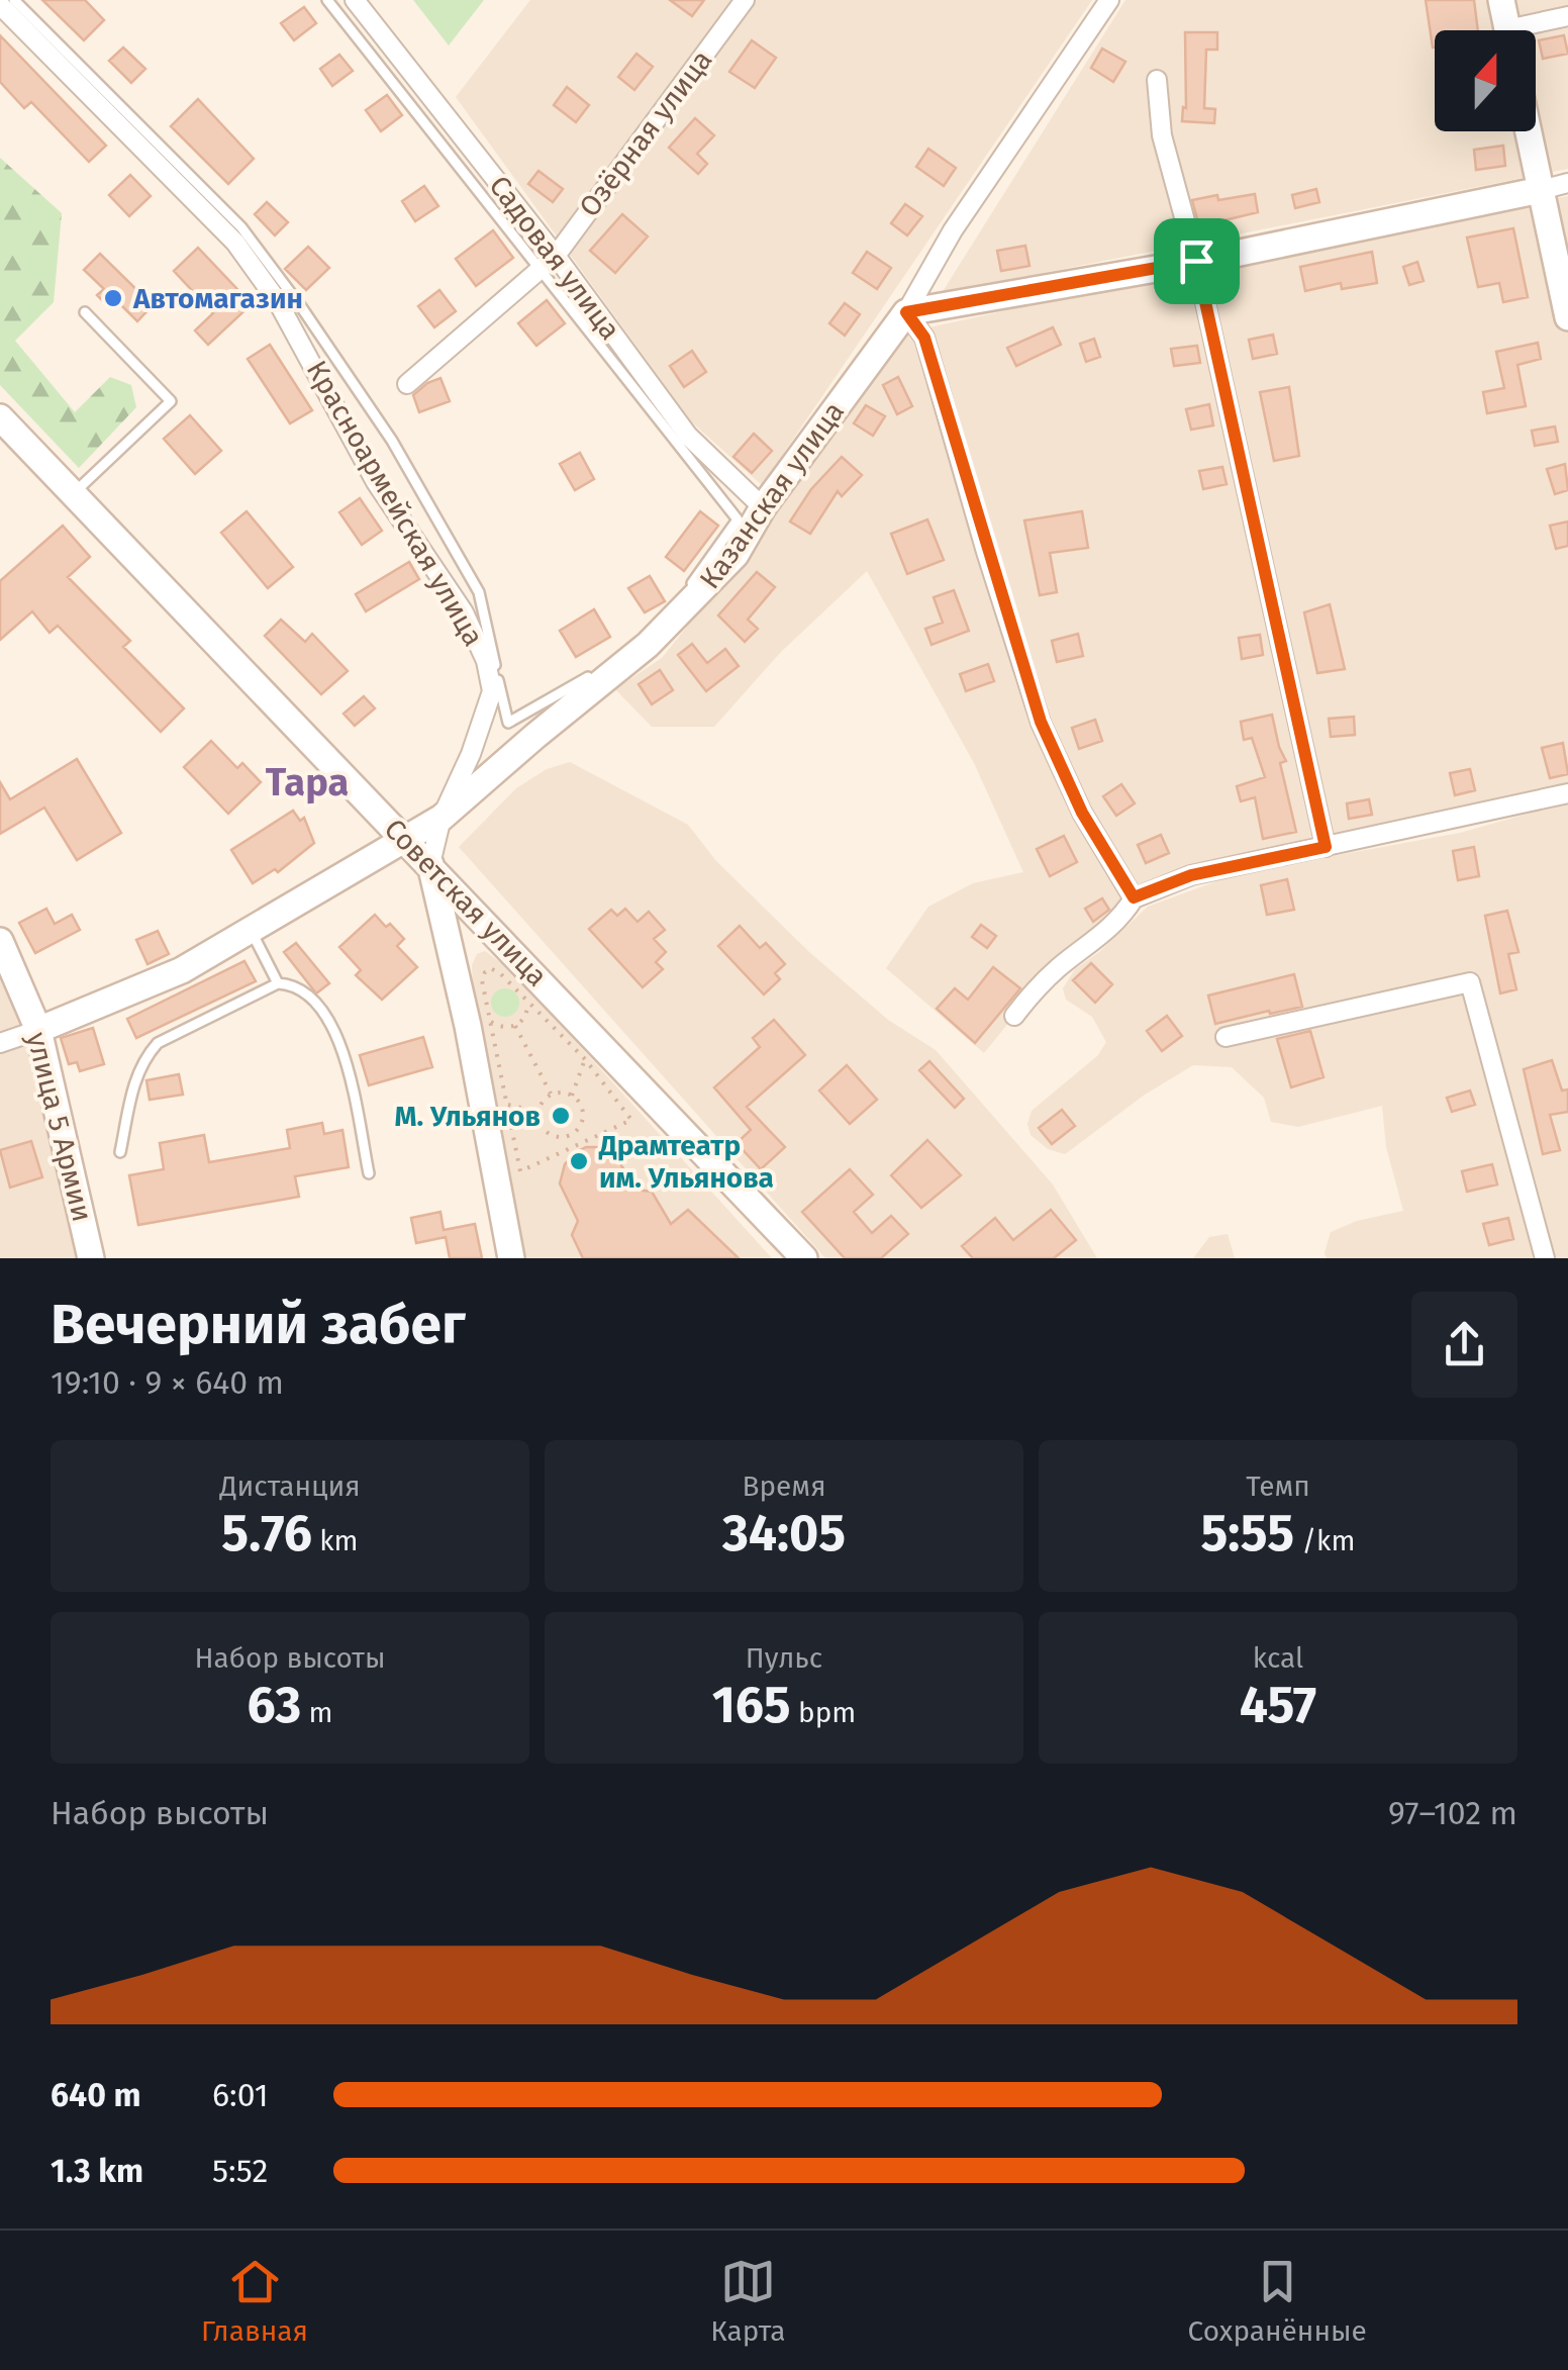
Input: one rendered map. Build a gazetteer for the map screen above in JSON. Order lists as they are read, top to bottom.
{
  "streets": {
    "main road": ["Казанская улица", "Советская улица", "улица 5 Армии"],
    "street": ["Озёрная улица", "Садовая улица", "Красноармейская улица"]
  },
  "crossings": [
    ["Озёрная улица", "Садовая улица"],
    ["Садовая улица", "Казанская улица"],
    ["Казанская улица", "Красноармейская улица"],
    ["Казанская улица", "Советская улица"],
    ["Казанская улица", "улица 5 Армии"],
    ["Красноармейская улица", "Советская улица"]
  ],
  "districts": ["Тара"],
  "places": ["Автомагазин", "М. Ульянов", "Драмтеатр им. Ульянова"],
  "north": "top",
  "page": {
    "heading": ["Вечерний забег", "19:10 · 9 × 640 m"],
    "stats": [
      ["Дистанция", "5.76 km"],
      ["Время", "34:05"],
      ["Темп", "5:55 /km"],
      ["Набор высоты", "63 m"],
      ["Пульс", "165 bpm"],
      ["kcal", "457"]
    ],
    "chart": ["Набор высоты", "97–102 m"],
    "list": [
      {
        "name": "640 m",
        "note": "6:01"
      },
      {
        "name": "1.3 km",
        "note": "5:52"
      }
    ],
    "tabs": ["Главная", "Карта", "Сохранённые"]
  }
}
